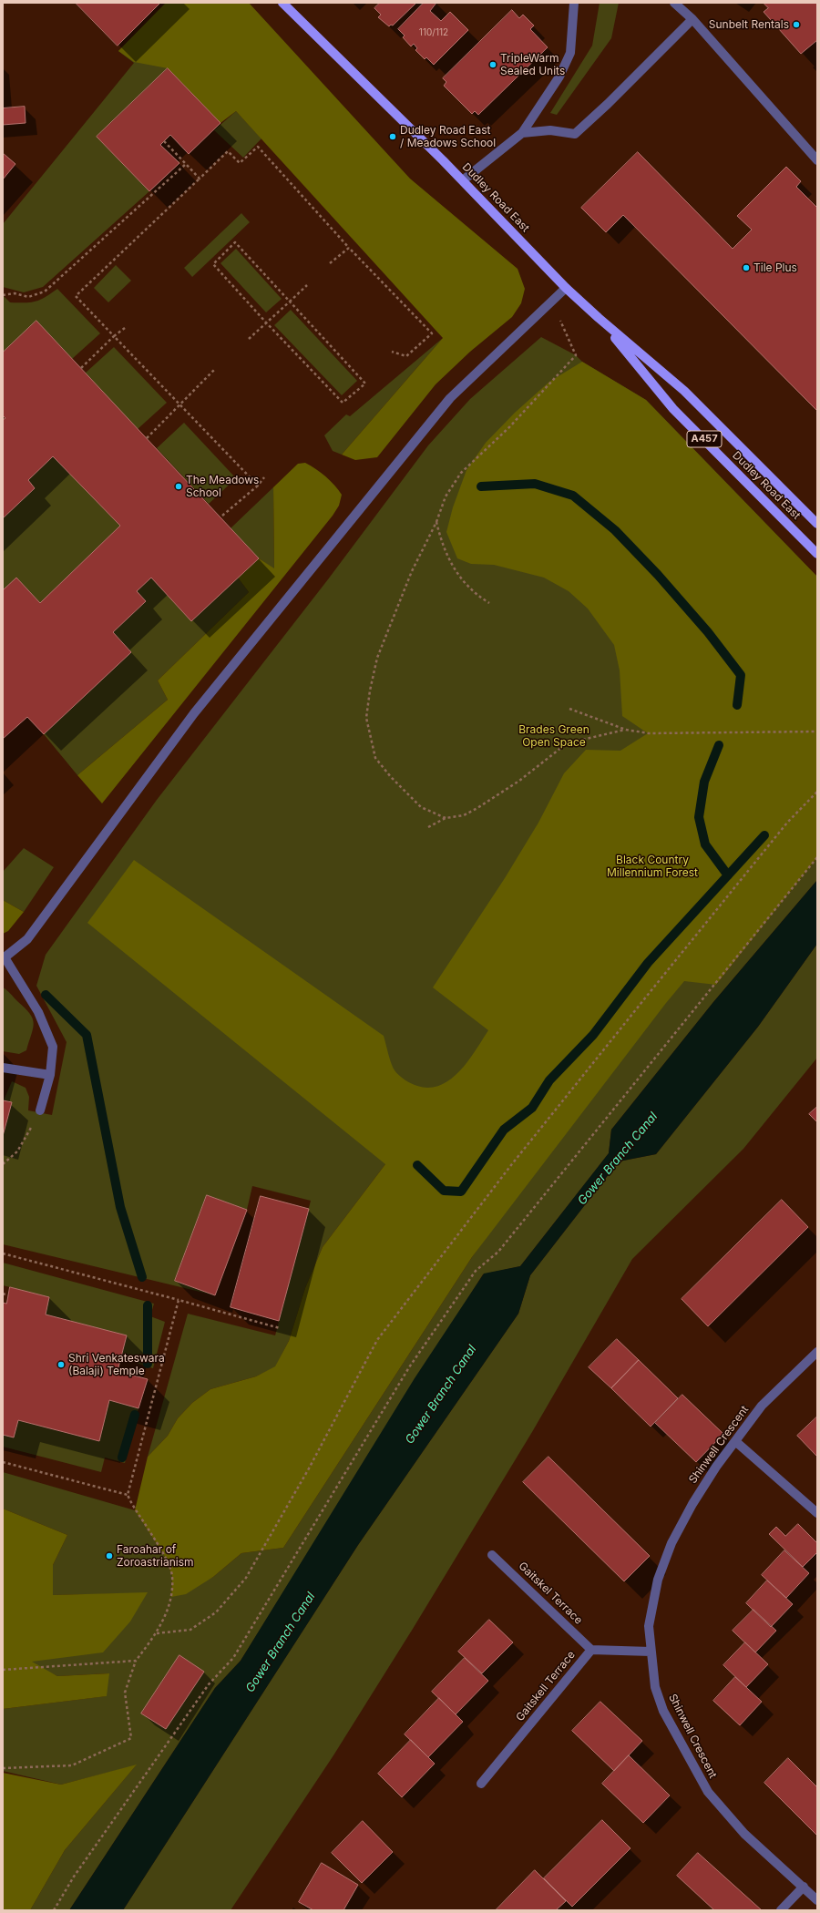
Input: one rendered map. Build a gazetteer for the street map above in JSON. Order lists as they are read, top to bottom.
{
  "streets": {
    "main road": ["Dudley Road East", "A457"],
    "street": ["Shinwell Crescent", "Gaitskel Terrace", "Gaitskell Terrace"]
  },
  "crossings": [
    ["Shinwell Crescent", "Gaitskell Terrace"],
    ["Gaitskel Terrace", "Gaitskell Terrace"]
  ],
  "water": ["Gower Branch Canal"],
  "parks": ["Brades Green Open Space", "Black Country Millennium Forest"],
  "places": [
    "Sunbelt Rentals",
    "TripleWarm Sealed Units",
    "Dudley Road East / Meadows School",
    "Tile Plus",
    "The Meadows School",
    "Shri Venkateswara (Balaji) Temple",
    "Faroahar of Zoroastrianism"
  ],
  "house_numbers": ["110/112"]
}
